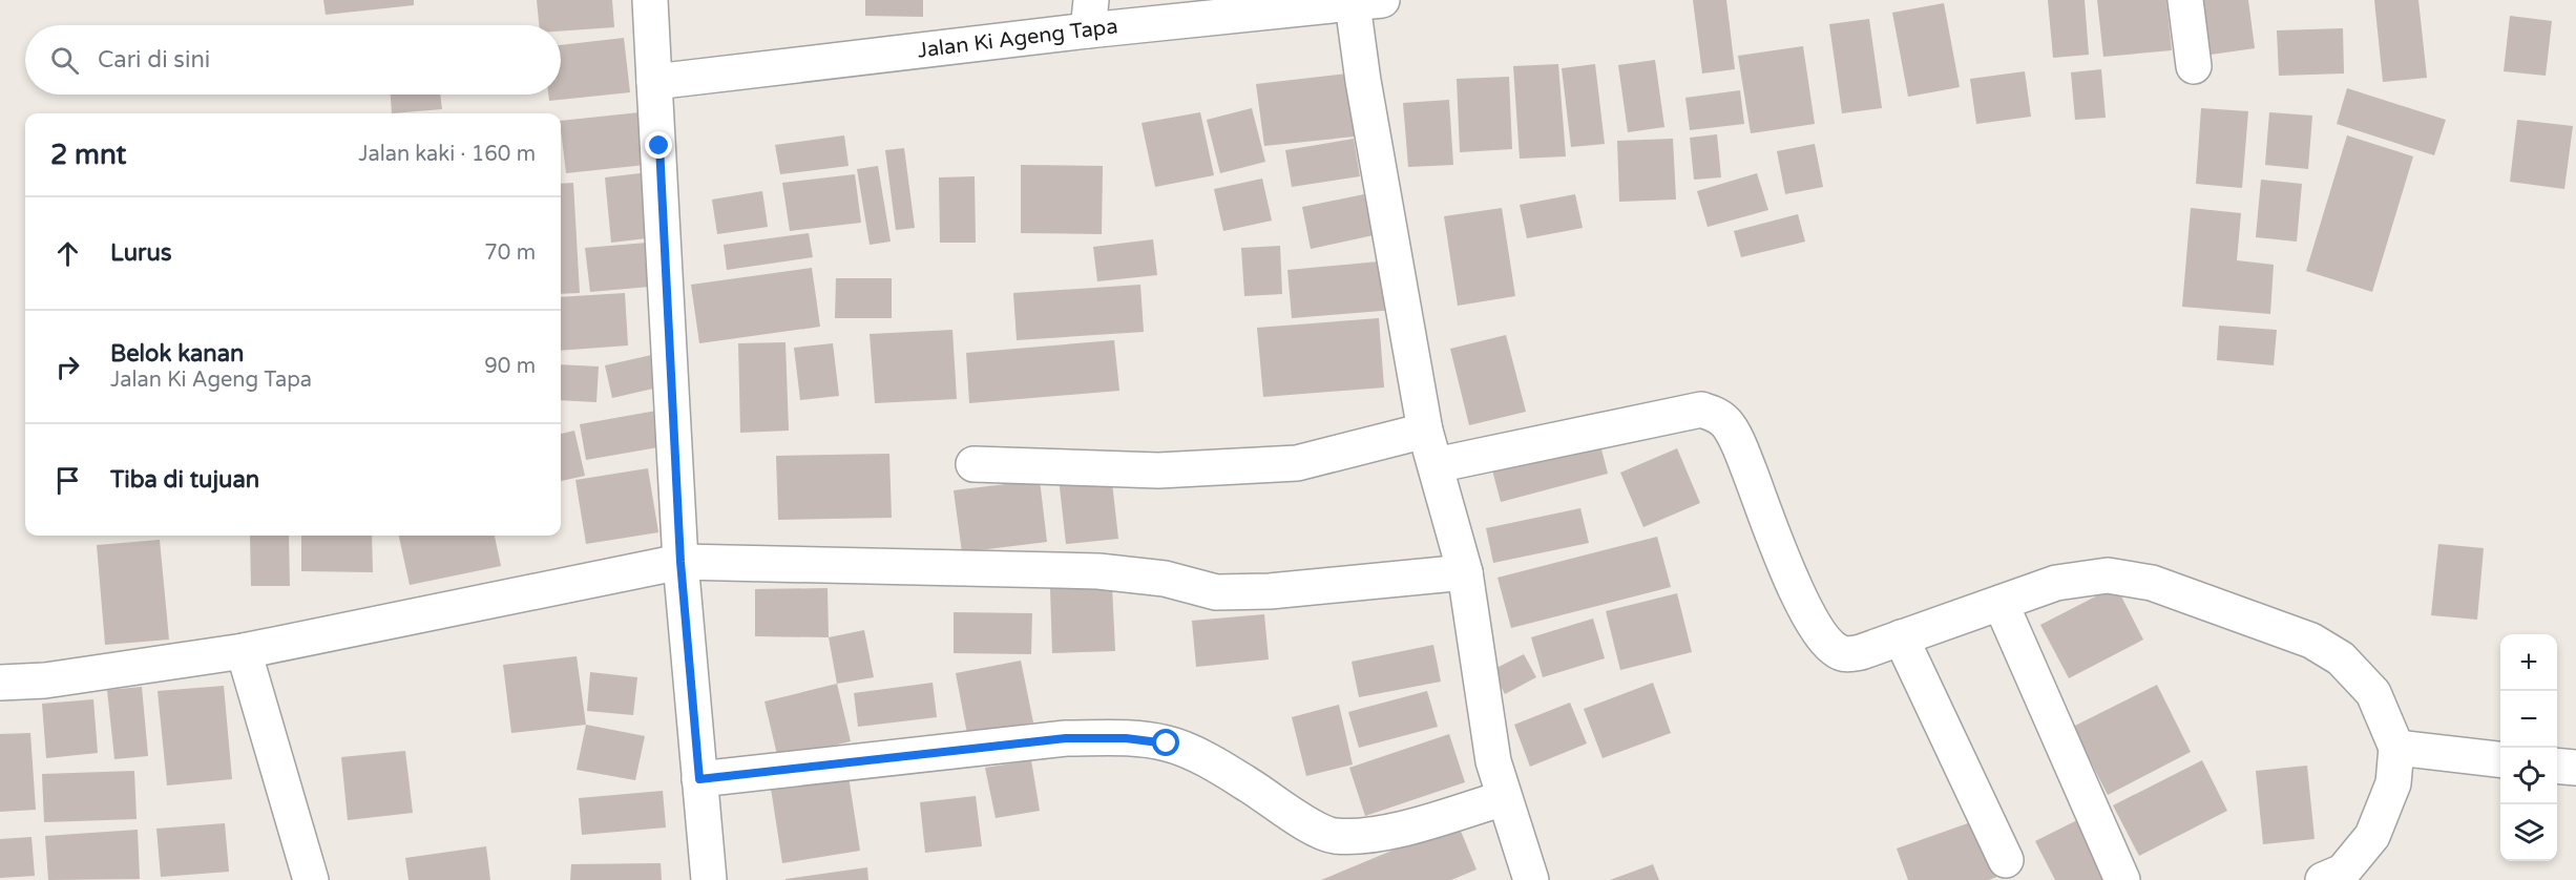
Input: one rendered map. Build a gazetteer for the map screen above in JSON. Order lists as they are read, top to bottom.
{
  "streets": {
    "street": ["Jalan Ki Ageng Tapa"]
  },
  "page": {
    "search": "Cari di sini",
    "heading": ["2 mnt", "Jalan kaki · 160 m"],
    "list": [
      ["Lurus", "70 m"],
      ["Belok kanan", "Jalan Ki Ageng Tapa", "90 m"],
      "Tiba di tujuan"
    ],
    "map_buttons": ["+", "−"]
  }
}
